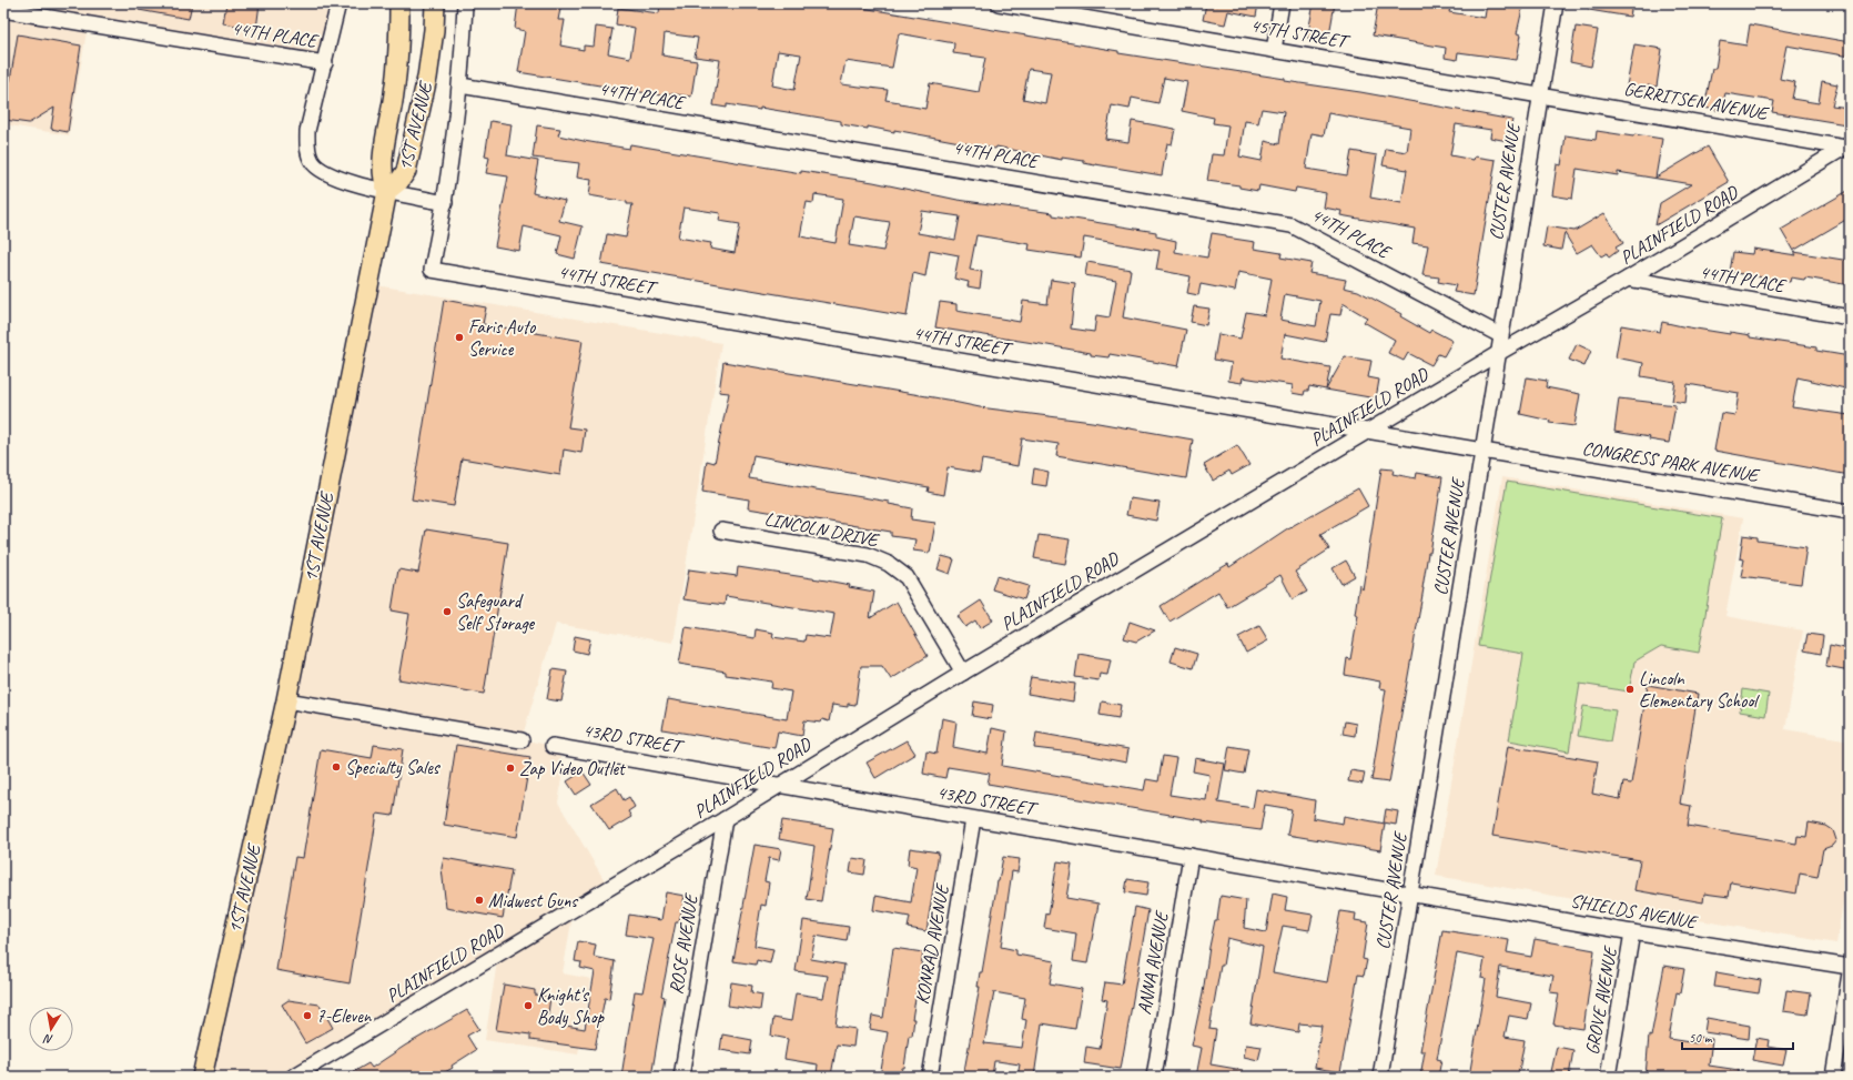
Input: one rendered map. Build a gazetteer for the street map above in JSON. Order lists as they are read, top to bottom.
{
  "streets": {
    "main road": ["1ST AVENUE"],
    "street": [
      "45TH STREET",
      "44TH PLACE",
      "GERRITSEN AVENUE",
      "CUSTER AVENUE",
      "PLAINFIELD ROAD",
      "44TH STREET",
      "CONGRESS PARK AVENUE",
      "LINCOLN DRIVE",
      "43RD STREET",
      "SHIELDS AVENUE",
      "ROSE AVENUE",
      "KONRAD AVENUE",
      "ANNA AVENUE",
      "GROVE AVENUE"
    ]
  },
  "crossings": [
    ["45TH STREET", "GERRITSEN AVENUE"],
    ["45TH STREET", "CUSTER AVENUE"],
    ["44TH PLACE", "1ST AVENUE"],
    ["44TH PLACE", "CUSTER AVENUE"],
    ["44TH PLACE", "PLAINFIELD ROAD"],
    ["44TH PLACE", "44TH STREET"],
    ["GERRITSEN AVENUE", "CUSTER AVENUE"],
    ["GERRITSEN AVENUE", "PLAINFIELD ROAD"],
    ["CUSTER AVENUE", "PLAINFIELD ROAD"],
    ["CUSTER AVENUE", "44TH STREET"],
    ["CUSTER AVENUE", "CONGRESS PARK AVENUE"],
    ["CUSTER AVENUE", "43RD STREET"],
    ["CUSTER AVENUE", "SHIELDS AVENUE"],
    ["PLAINFIELD ROAD", "44TH STREET"],
    ["PLAINFIELD ROAD", "LINCOLN DRIVE"],
    ["PLAINFIELD ROAD", "43RD STREET"],
    ["PLAINFIELD ROAD", "ROSE AVENUE"],
    ["44TH STREET", "CONGRESS PARK AVENUE"],
    ["43RD STREET", "SHIELDS AVENUE"],
    ["43RD STREET", "KONRAD AVENUE"],
    ["43RD STREET", "ANNA AVENUE"],
    ["SHIELDS AVENUE", "GROVE AVENUE"]
  ],
  "places": [
    "Faris Auto Service",
    "Safeguard Self Storage",
    "Lincoln Elementary School",
    "Specialty Sales",
    "Zap Video Outlet",
    "Midwest Guns",
    "Knight's Body Shop",
    "7-Eleven"
  ],
  "scale_bar": "50 m",
  "north": "bottom"
}
